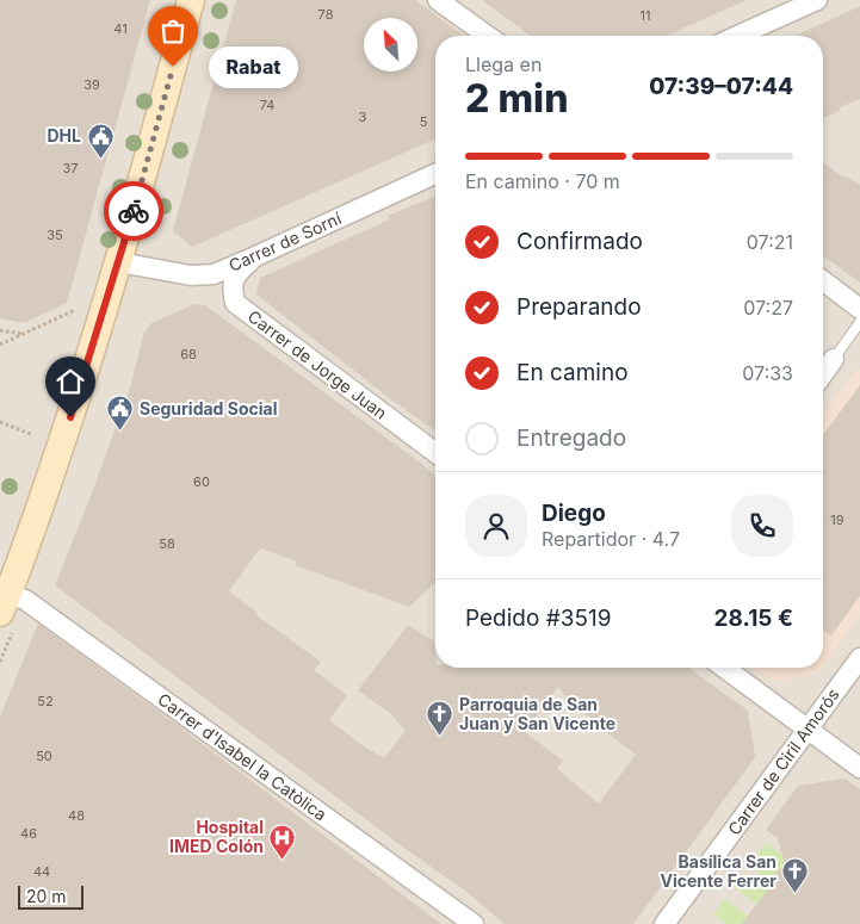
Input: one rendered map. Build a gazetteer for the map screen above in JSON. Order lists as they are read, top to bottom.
{
  "streets": {
    "street": [
      "Carrer de Sorní",
      "Carrer de Jorge Juan",
      "Carrer d'Isabel la Catòlica",
      "Carrer de Ciril Amorós"
    ]
  },
  "crossings": [
    ["Carrer de Sorní", "Carrer de Jorge Juan"]
  ],
  "places": {
    "other": ["Rabat"],
    "public building": ["DHL", "Seguridad Social"],
    "church": ["Parroquia de San Juan y San Vicente", "Basílica San Vicente Ferrer"],
    "hospital": ["Hospital IMED Colón"]
  },
  "house_numbers": [
    "78",
    "11",
    "41",
    "39",
    "74",
    "3",
    "5",
    "37",
    "35",
    "68",
    "60",
    "19",
    "58",
    "52",
    "50",
    "48",
    "46",
    "44"
  ],
  "scale_bar": "20 m",
  "north": "top left",
  "page": {
    "heading": ["2 min", "Llega en", "07:39–07:44"],
    "panel": [
      "Diego",
      "Repartidor · 4.7",
      "Pedido #3519",
      "28.15 €"
    ],
    "bubble": "Rabat",
    "bar": "En camino · 70 m",
    "list": [
      ["Confirmado", "07:21"],
      ["Preparando", "07:27"],
      ["En camino", "07:33"],
      "Entregado"
    ],
    "scale": "20 m"
  }
}
